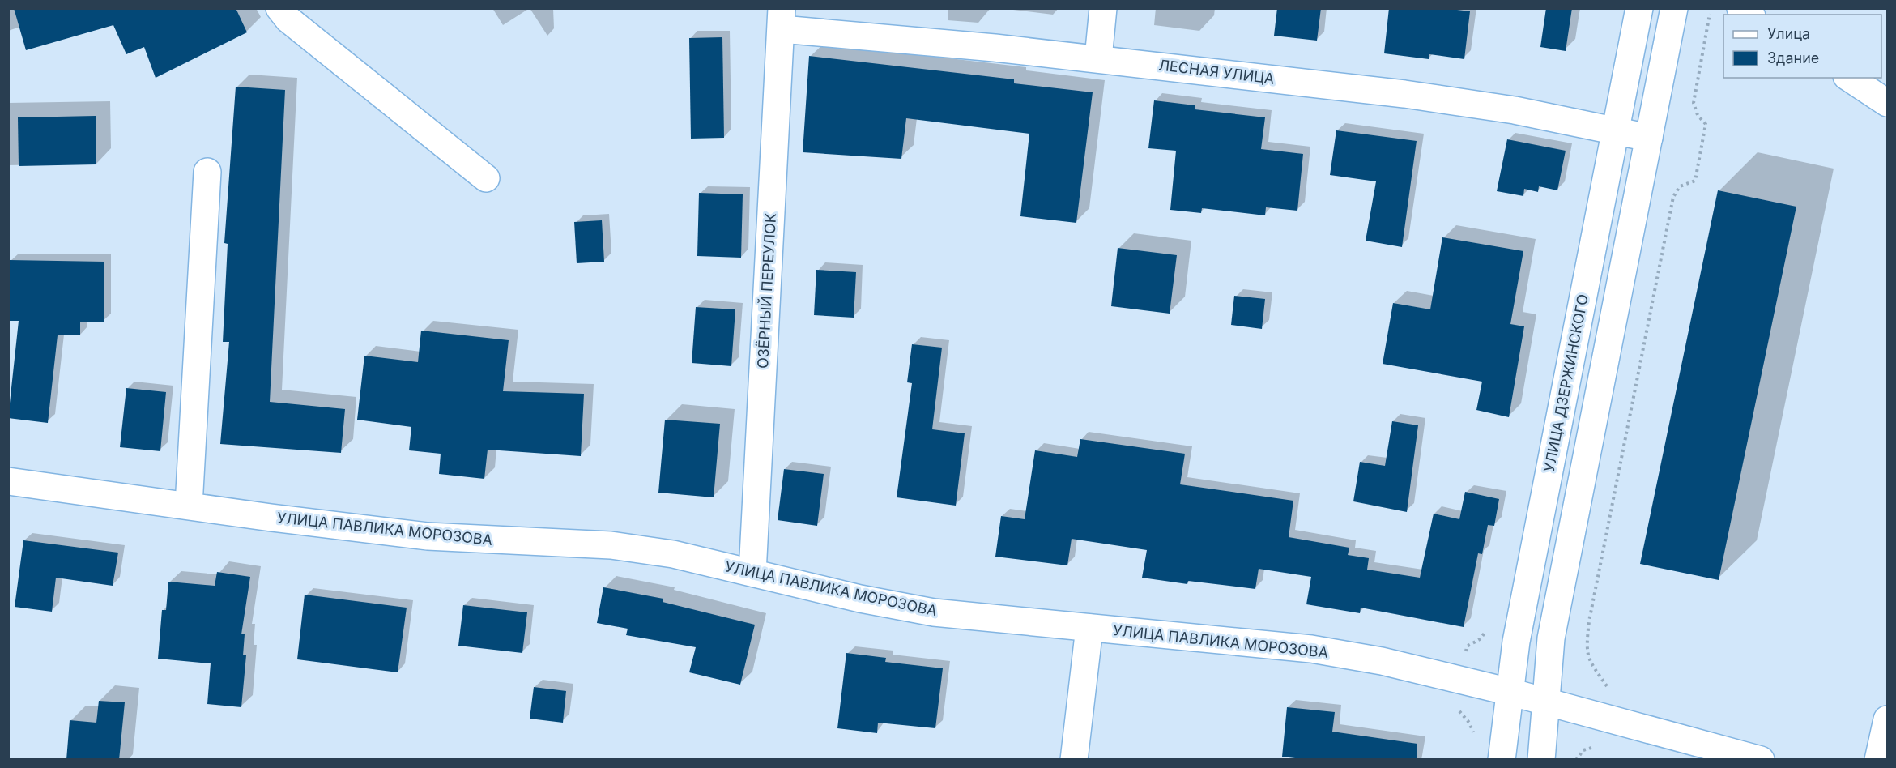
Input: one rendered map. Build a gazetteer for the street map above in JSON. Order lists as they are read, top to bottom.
{
  "streets": {
    "street": [
      "ЛЕСНАЯ УЛИЦА",
      "ОЗЁРНЫЙ ПЕРЕУЛОК",
      "УЛИЦА ДЗЕРЖИНСКОГО",
      "УЛИЦА ПАВЛИКА МОРОЗОВА"
    ]
  },
  "crossings": [
    ["ЛЕСНАЯ УЛИЦА", "ОЗЁРНЫЙ ПЕРЕУЛОК"],
    ["ЛЕСНАЯ УЛИЦА", "УЛИЦА ДЗЕРЖИНСКОГО"],
    ["ОЗЁРНЫЙ ПЕРЕУЛОК", "УЛИЦА ПАВЛИКА МОРОЗОВА"],
    ["УЛИЦА ДЗЕРЖИНСКОГО", "УЛИЦА ПАВЛИКА МОРОЗОВА"]
  ],
  "legend": ["Улица", "Здание"]
}
